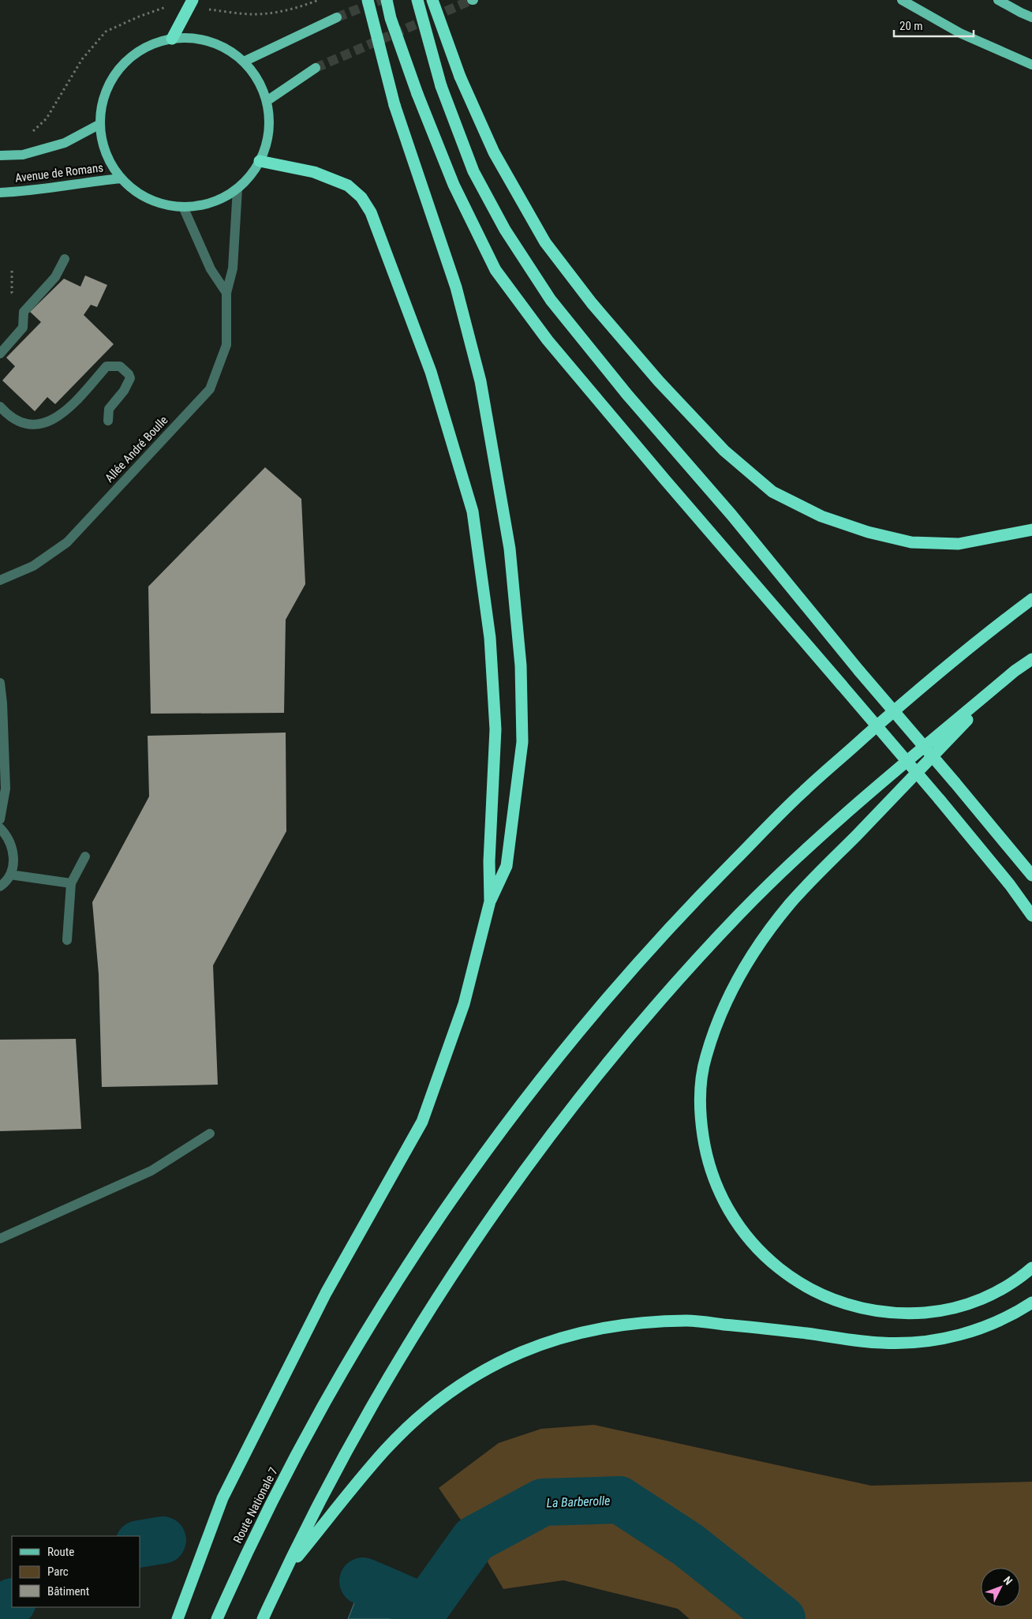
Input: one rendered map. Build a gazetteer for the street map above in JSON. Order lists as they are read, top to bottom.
{
  "streets": {
    "highway": ["Route Nationale 7"],
    "main road": ["Avenue de Romans"],
    "street": ["Allée André Boulle"]
  },
  "water": ["La Barberolle"],
  "legend": ["Route", "Parc", "Bâtiment"],
  "scale_bar": "20 m",
  "north": "top right"
}
